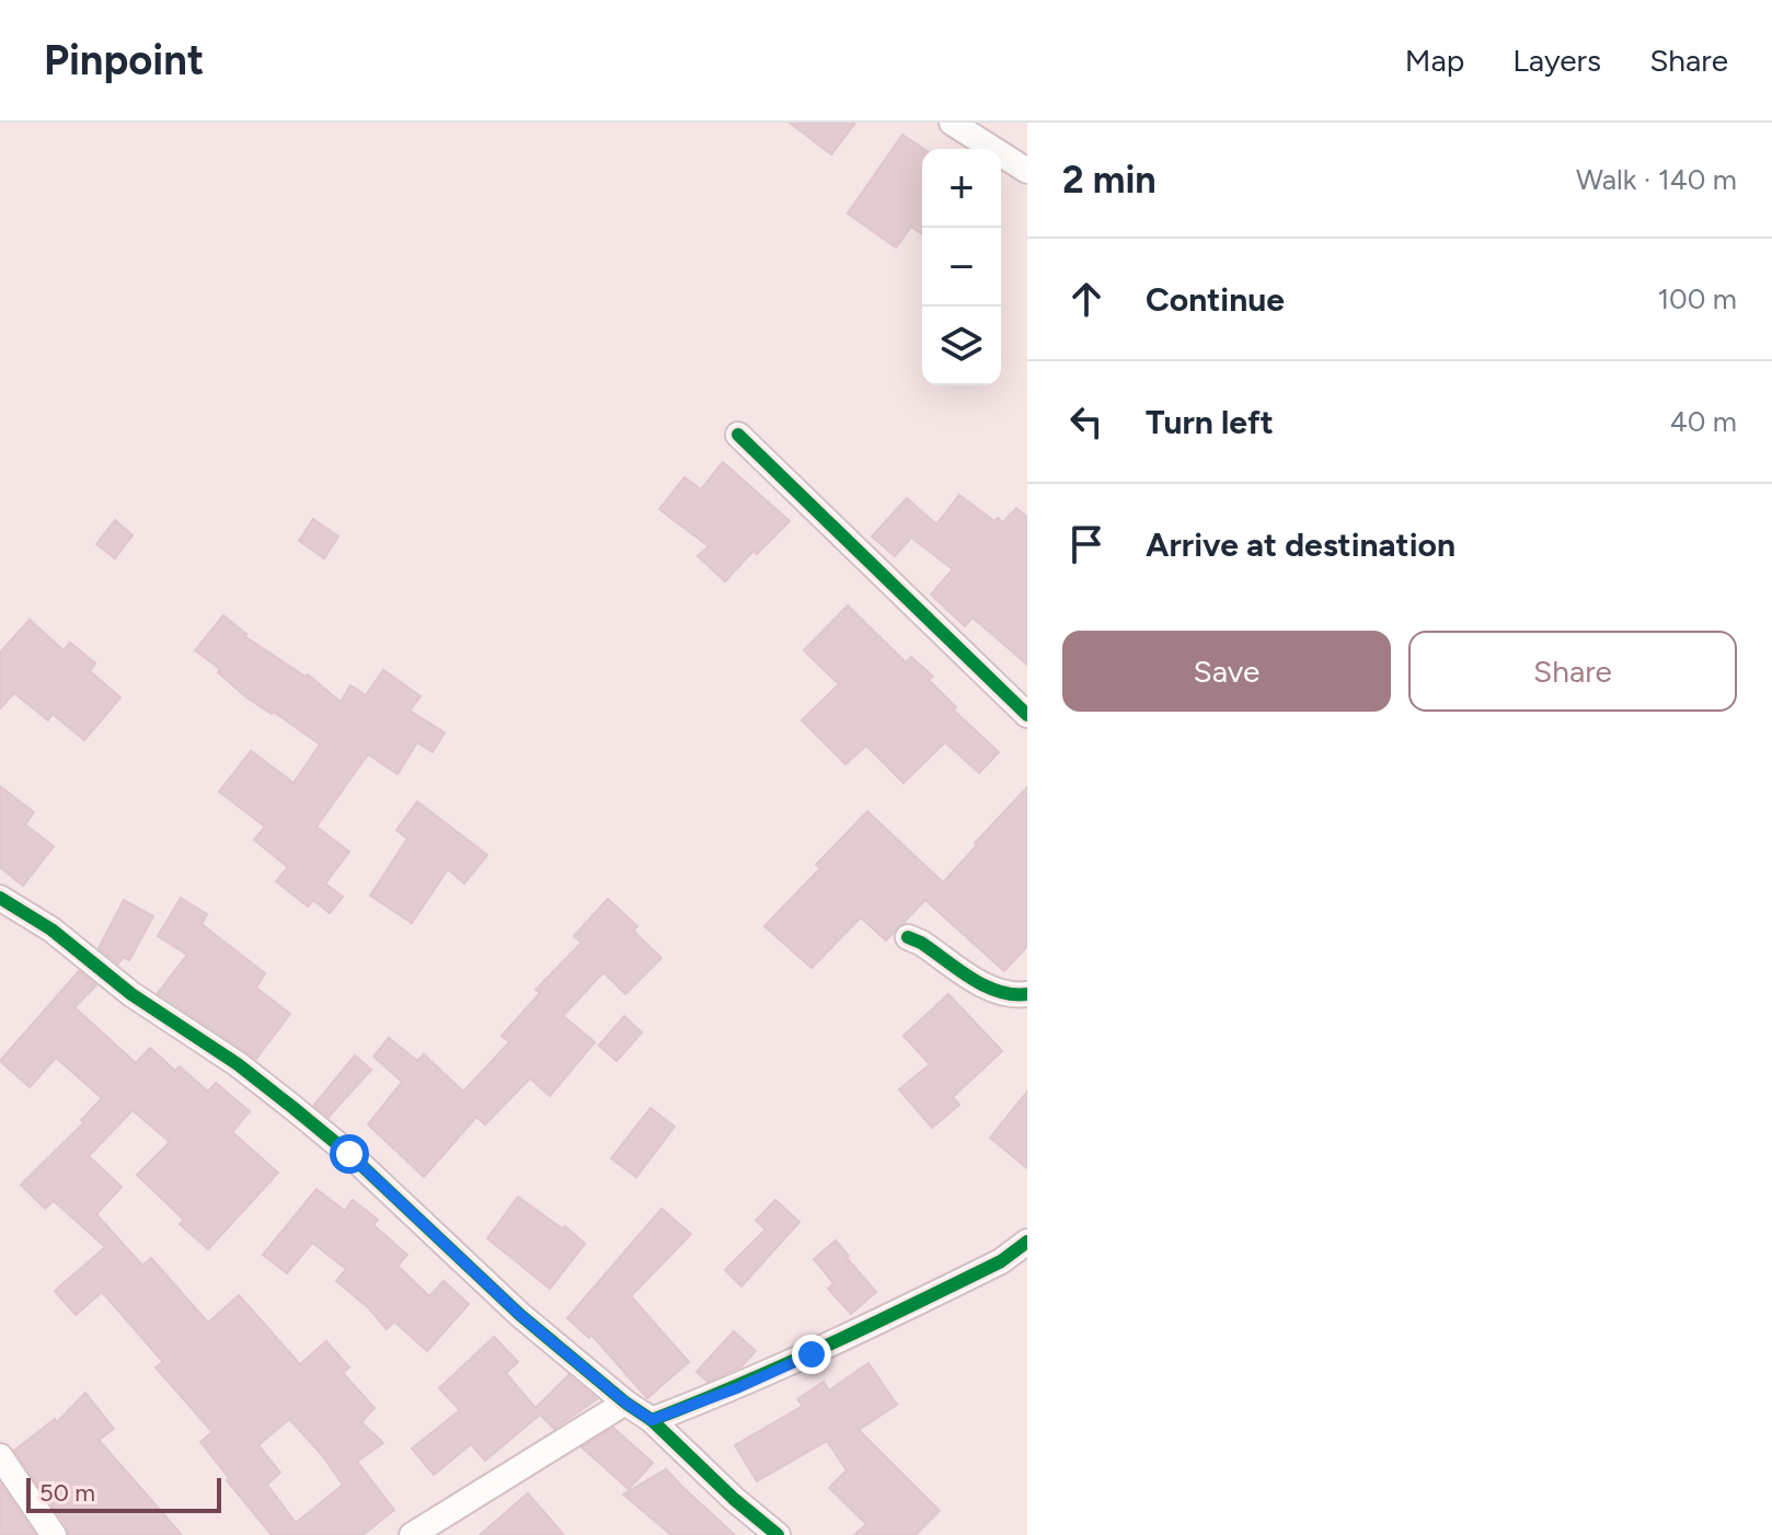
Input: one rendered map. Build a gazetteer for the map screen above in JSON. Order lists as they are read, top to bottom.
{
  "scale_bar": "50 m",
  "page": {
    "header": "Pinpoint",
    "nav": ["Map", "Layers", "Share"],
    "heading": ["2 min", "Walk · 140 m"],
    "map_buttons": ["+", "−"],
    "list": [
      ["Continue", "100 m"],
      ["Turn left", "40 m"],
      "Arrive at destination"
    ],
    "buttons": ["Save", "Share"],
    "scale": "50 m"
  }
}
